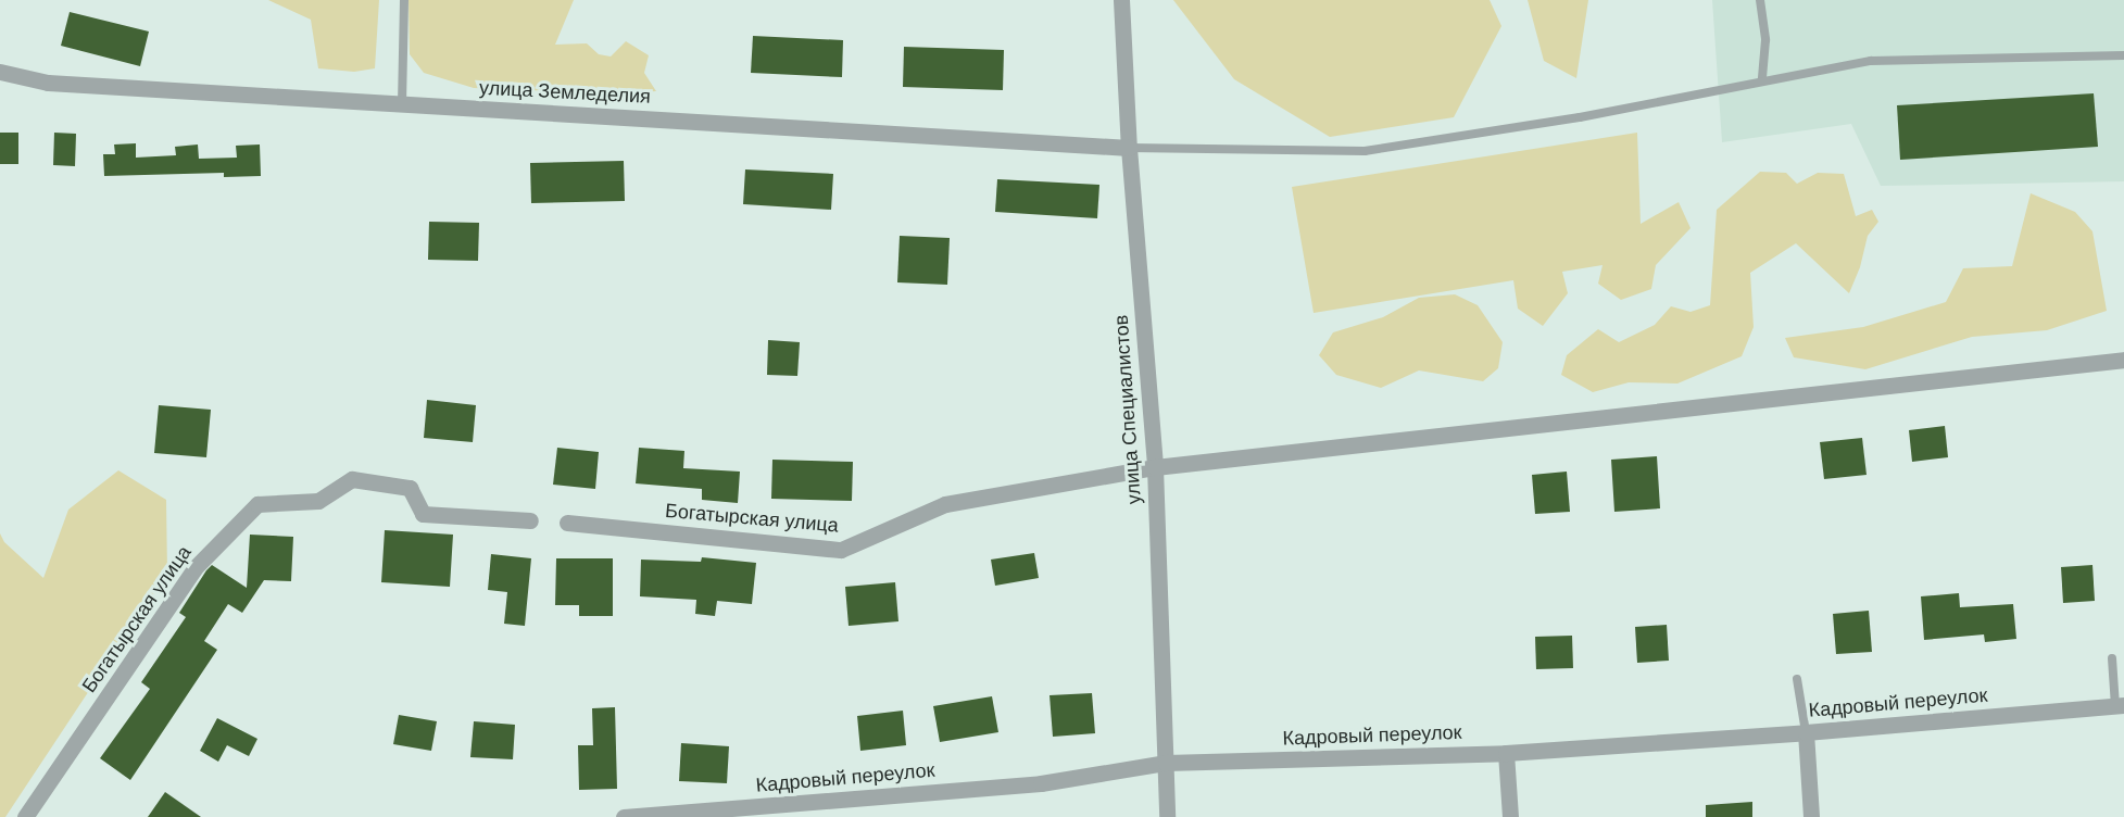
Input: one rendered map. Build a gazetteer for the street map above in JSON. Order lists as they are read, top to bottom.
{
  "streets": {
    "street": [
      "улица Земледелия",
      "улица Специалистов",
      "Богатырская улица",
      "Кадровый переулок"
    ]
  },
  "crossings": [
    ["улица Земледелия", "улица Специалистов"],
    ["улица Специалистов", "Богатырская улица"],
    ["улица Специалистов", "Кадровый переулок"]
  ]
}
